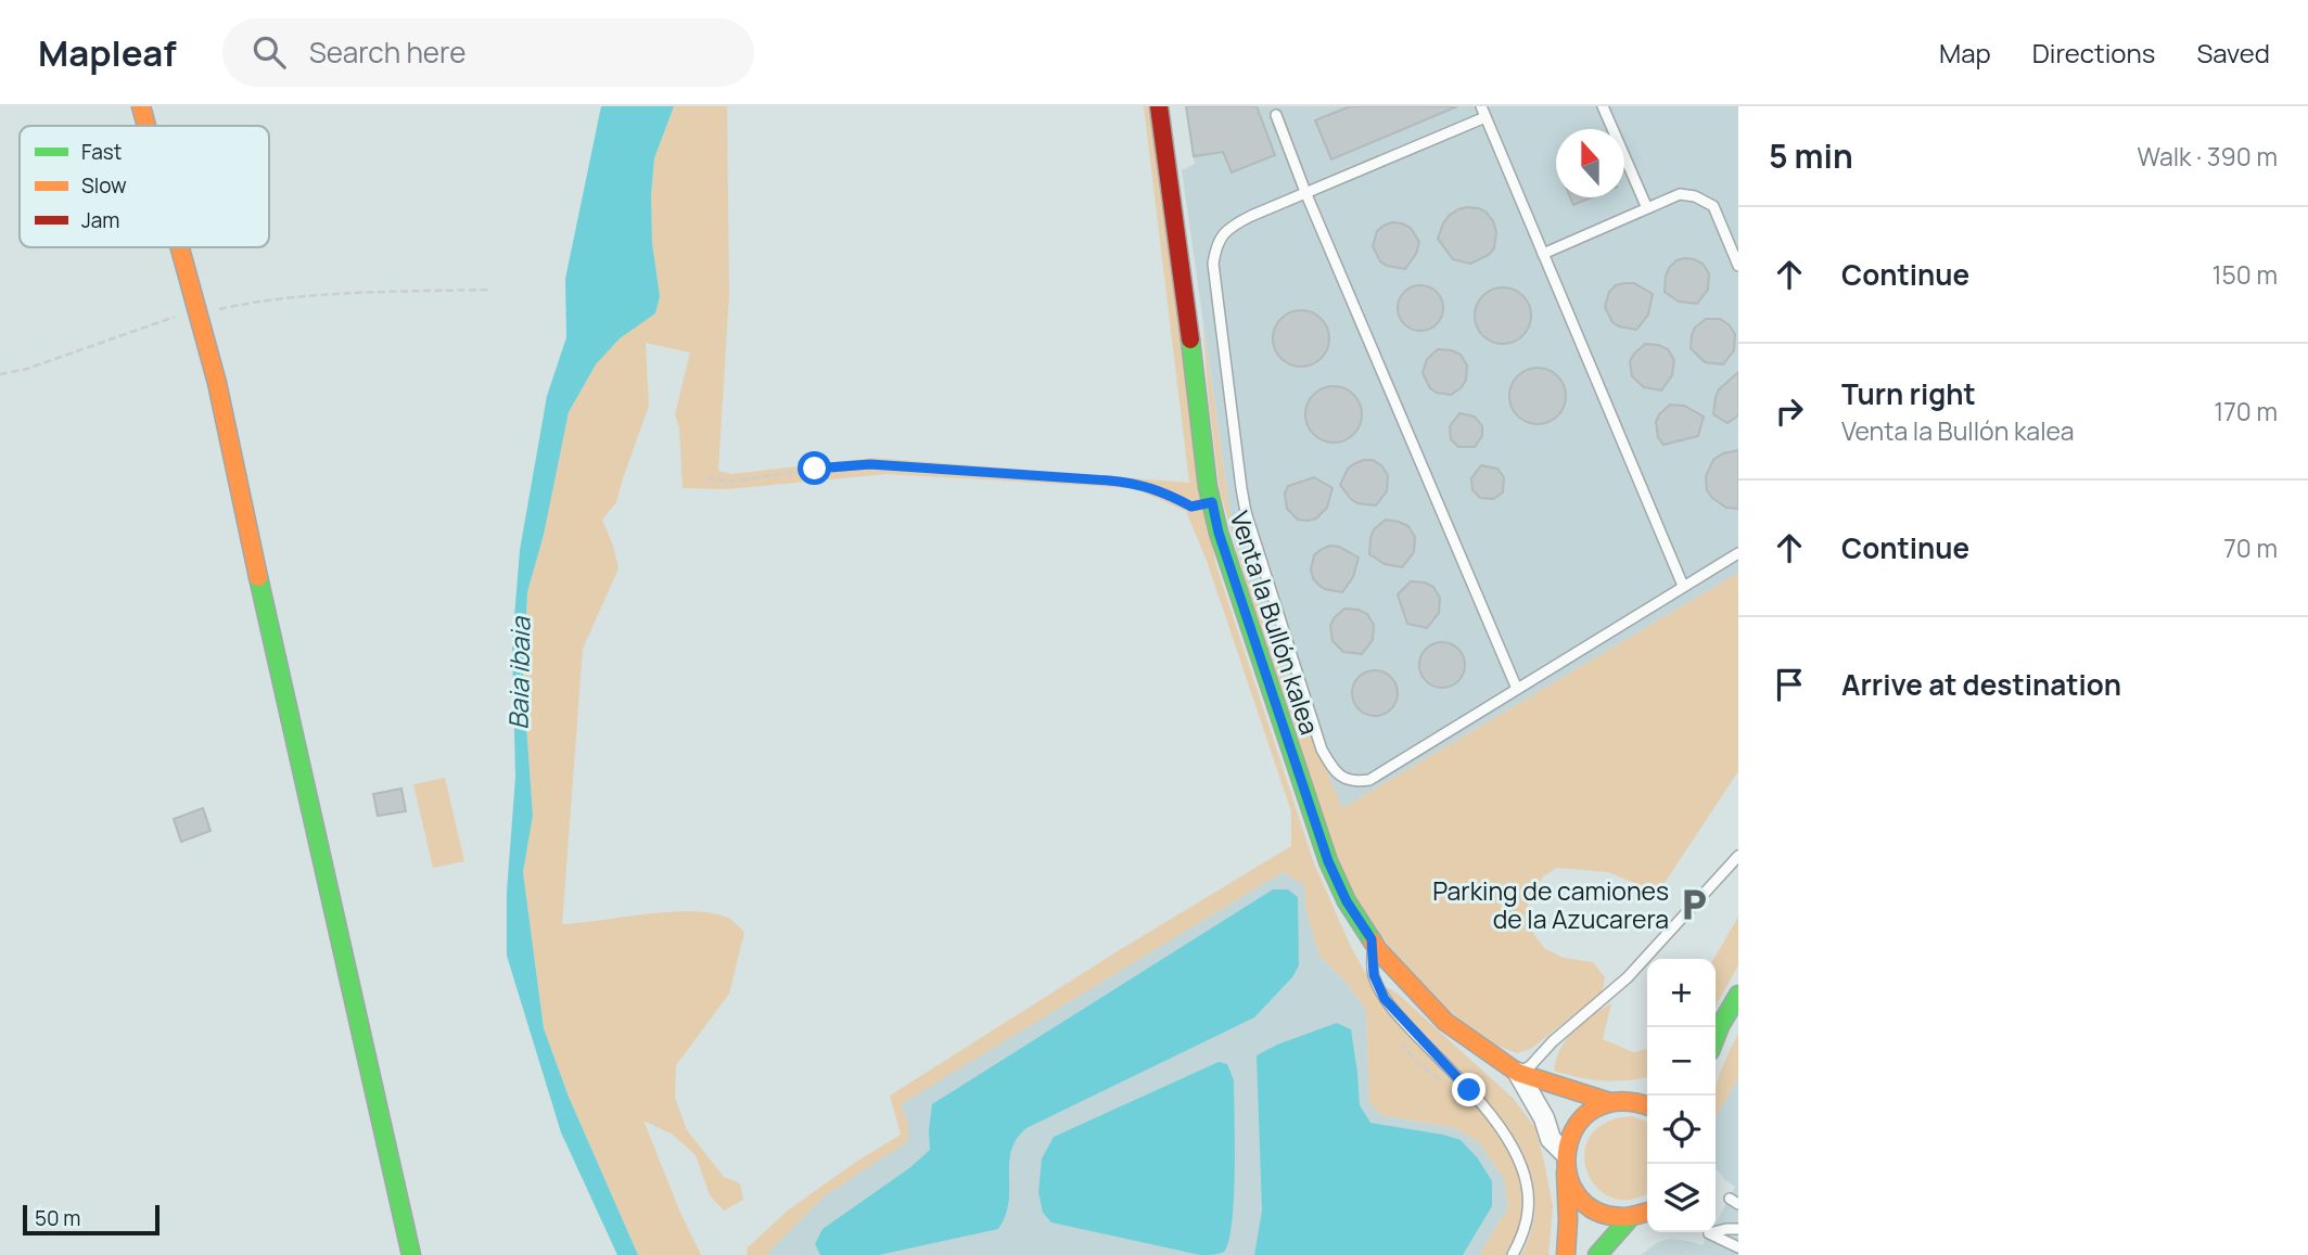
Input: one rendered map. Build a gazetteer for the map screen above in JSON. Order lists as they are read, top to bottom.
{
  "streets": {
    "main road": ["Venta la Bullón kalea"]
  },
  "water": ["Baia ibaia"],
  "places": {
    "parking": ["Parking de camiones de la Azucarera"]
  },
  "legend": ["Fast", "Slow", "Jam"],
  "scale_bar": "50 m",
  "north": "top",
  "page": {
    "header": "Mapleaf",
    "search": "Search here",
    "nav": ["Map", "Directions", "Saved"],
    "heading": ["5 min", "Walk · 390 m"],
    "list": [
      ["Continue", "150 m"],
      ["Turn right", "Venta la Bullón kalea", "170 m"],
      ["Continue", "70 m"],
      "Arrive at destination"
    ],
    "map_buttons": ["+", "−"],
    "scale": "50 m"
  }
}
